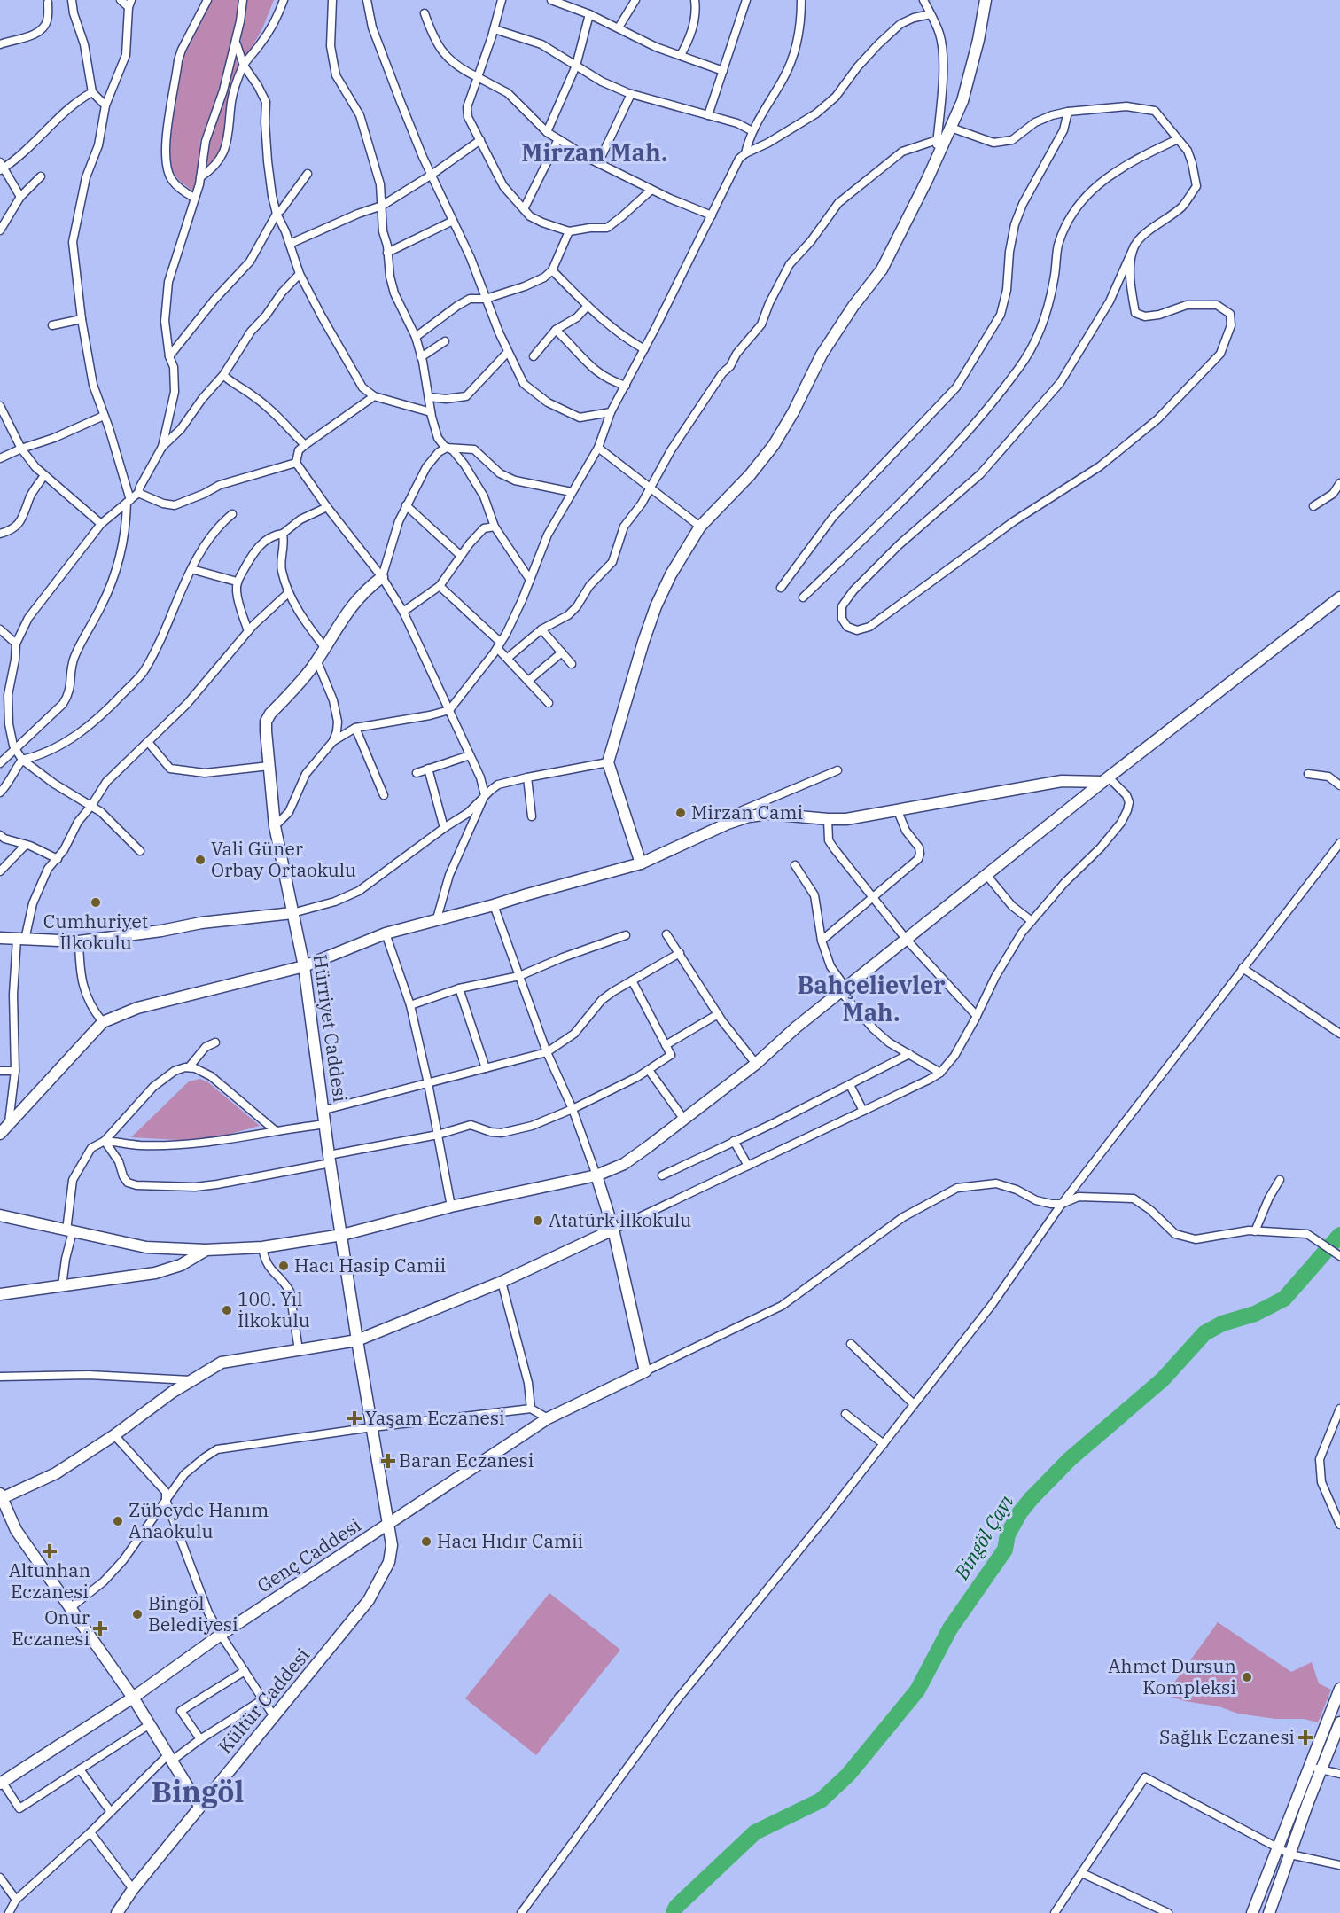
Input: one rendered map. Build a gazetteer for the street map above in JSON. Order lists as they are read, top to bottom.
{
  "streets": {
    "street": ["Hürriyet Caddesi", "Genç Caddesi", "Kültür Caddesi"]
  },
  "crossings": [
    ["Hürriyet Caddesi", "Genç Caddesi"],
    ["Hürriyet Caddesi", "Kültür Caddesi"],
    ["Genç Caddesi", "Kültür Caddesi"]
  ],
  "districts": ["Mirzan Mah.", "Bahçelievler Mah.", "Bingöl"],
  "water": ["Bingöl Çayı"],
  "places": {
    "other": [
      "Mirzan Cami",
      "Vali Güner Orbay Ortaokulu",
      "Cumhuriyet İlkokulu",
      "Atatürk İlkokulu",
      "Hacı Hasip Camii",
      "100. Yıl İlkokulu",
      "Zübeyde Hanım Anaokulu",
      "Hacı Hıdır Camii",
      "Bingöl Belediyesi",
      "Ahmet Dursun Kompleksi"
    ],
    "health": [
      "Yaşam Eczanesi",
      "Baran Eczanesi",
      "Altunhan Eczanesi",
      "Onur Eczanesi",
      "Sağlık Eczanesi"
    ]
  }
}
